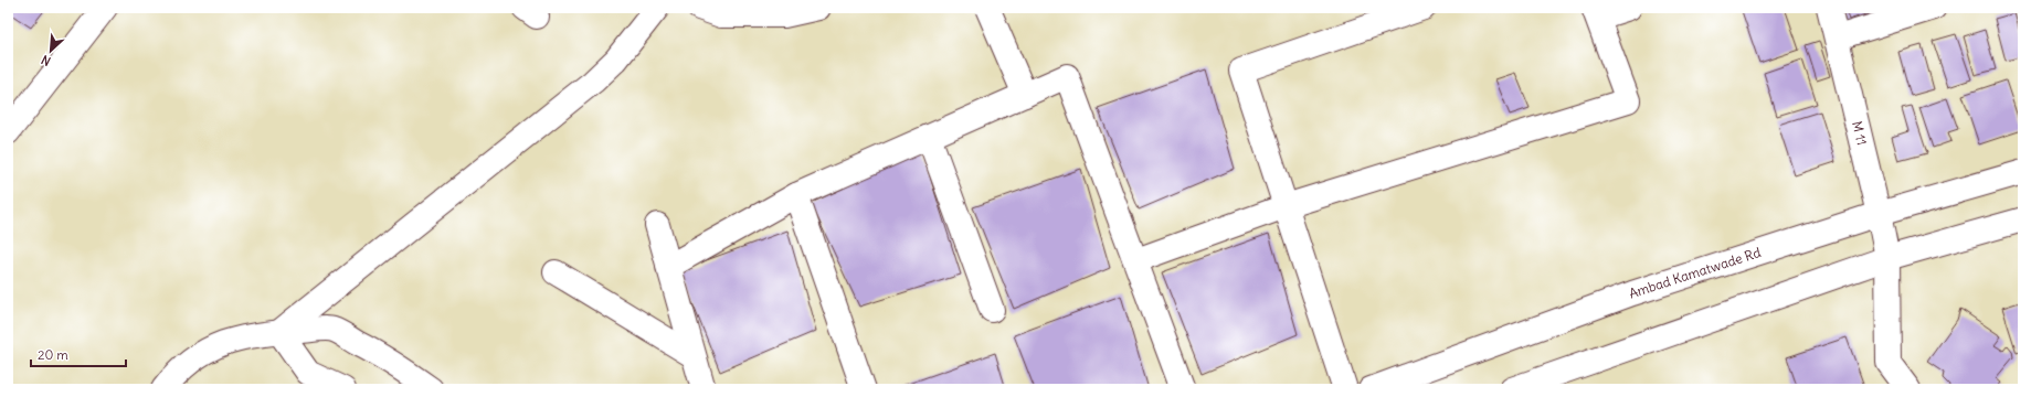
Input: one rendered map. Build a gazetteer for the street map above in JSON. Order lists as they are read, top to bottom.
{
  "streets": {
    "street": ["M 11", "Ambad Kamatwade Rd"]
  },
  "crossings": [
    ["M 11", "Ambad Kamatwade Rd"]
  ],
  "scale_bar": "20 m",
  "north": "bottom left"
}
